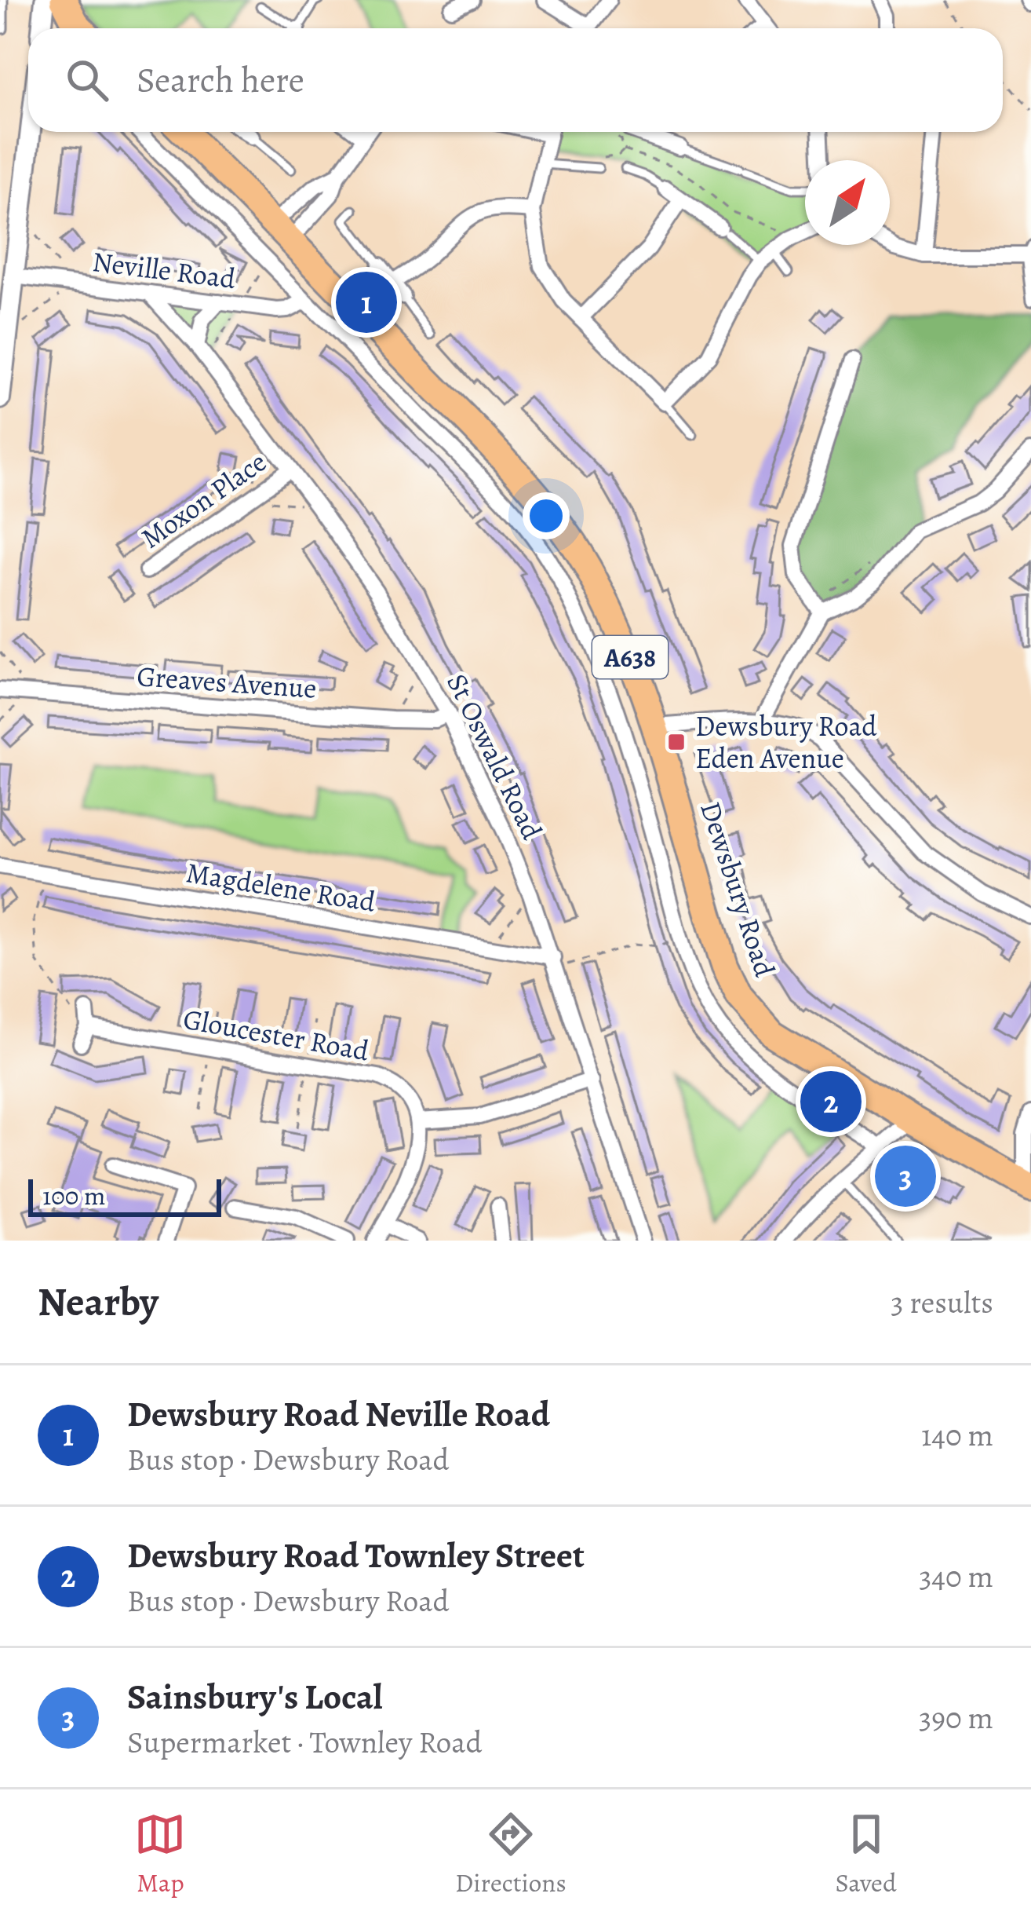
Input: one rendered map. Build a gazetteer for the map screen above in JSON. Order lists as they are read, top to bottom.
{
  "streets": {
    "highway": ["A638", "Dewsbury Road"],
    "street": [
      "Neville Road",
      "Moxon Place",
      "Greaves Avenue",
      "St Oswald Road",
      "Magdelene Road",
      "Gloucester Road"
    ]
  },
  "crossings": [
    ["Neville Road", "St Oswald Road"],
    ["Moxon Place", "St Oswald Road"],
    ["Greaves Avenue", "St Oswald Road"],
    ["St Oswald Road", "Magdelene Road"]
  ],
  "places": {
    "transit": ["Dewsbury Road Eden Avenue"]
  },
  "scale_bar": "100 m",
  "north": "top right",
  "page": {
    "search": "Search here",
    "pins": ["1", "2", "3"],
    "scale": "100 m",
    "heading": ["Nearby", "3 results"],
    "list": [
      {
        "mark": "1",
        "name": "Dewsbury Road Neville Road",
        "note": "Bus stop · Dewsbury Road",
        "value": "140 m"
      },
      {
        "mark": "2",
        "name": "Dewsbury Road Townley Street",
        "note": "Bus stop · Dewsbury Road",
        "value": "340 m"
      },
      {
        "mark": "3",
        "name": "Sainsbury's Local",
        "note": "Supermarket · Townley Road",
        "value": "390 m"
      }
    ],
    "nav": ["Map", "Directions", "Saved"]
  }
}
